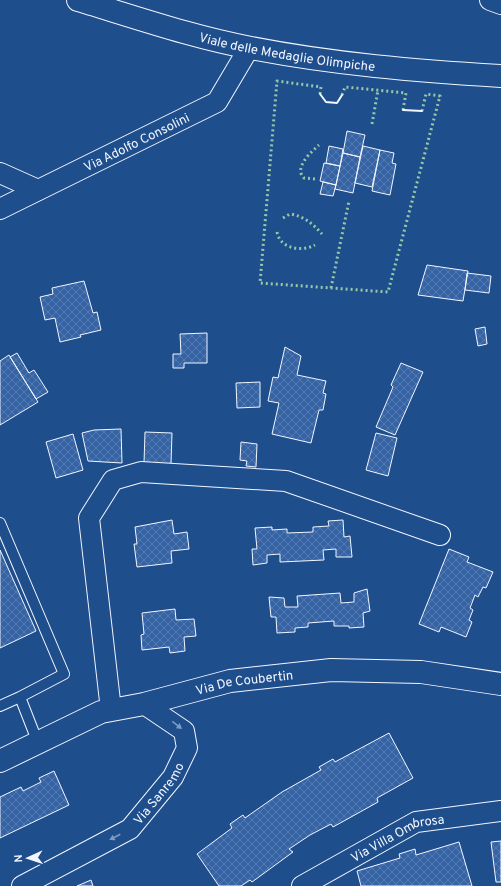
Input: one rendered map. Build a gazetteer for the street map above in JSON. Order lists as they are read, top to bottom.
{
  "streets": {
    "main road": ["Viale delle Medaglie Olimpiche", "Via De Coubertin"],
    "street": ["Via Adolfo Consolini", "Via Sanremo", "Via Villa Ombrosa"]
  },
  "crossings": [
    ["Viale delle Medaglie Olimpiche", "Via Adolfo Consolini"],
    ["Via De Coubertin", "Via Sanremo"]
  ],
  "north": "left"
}
